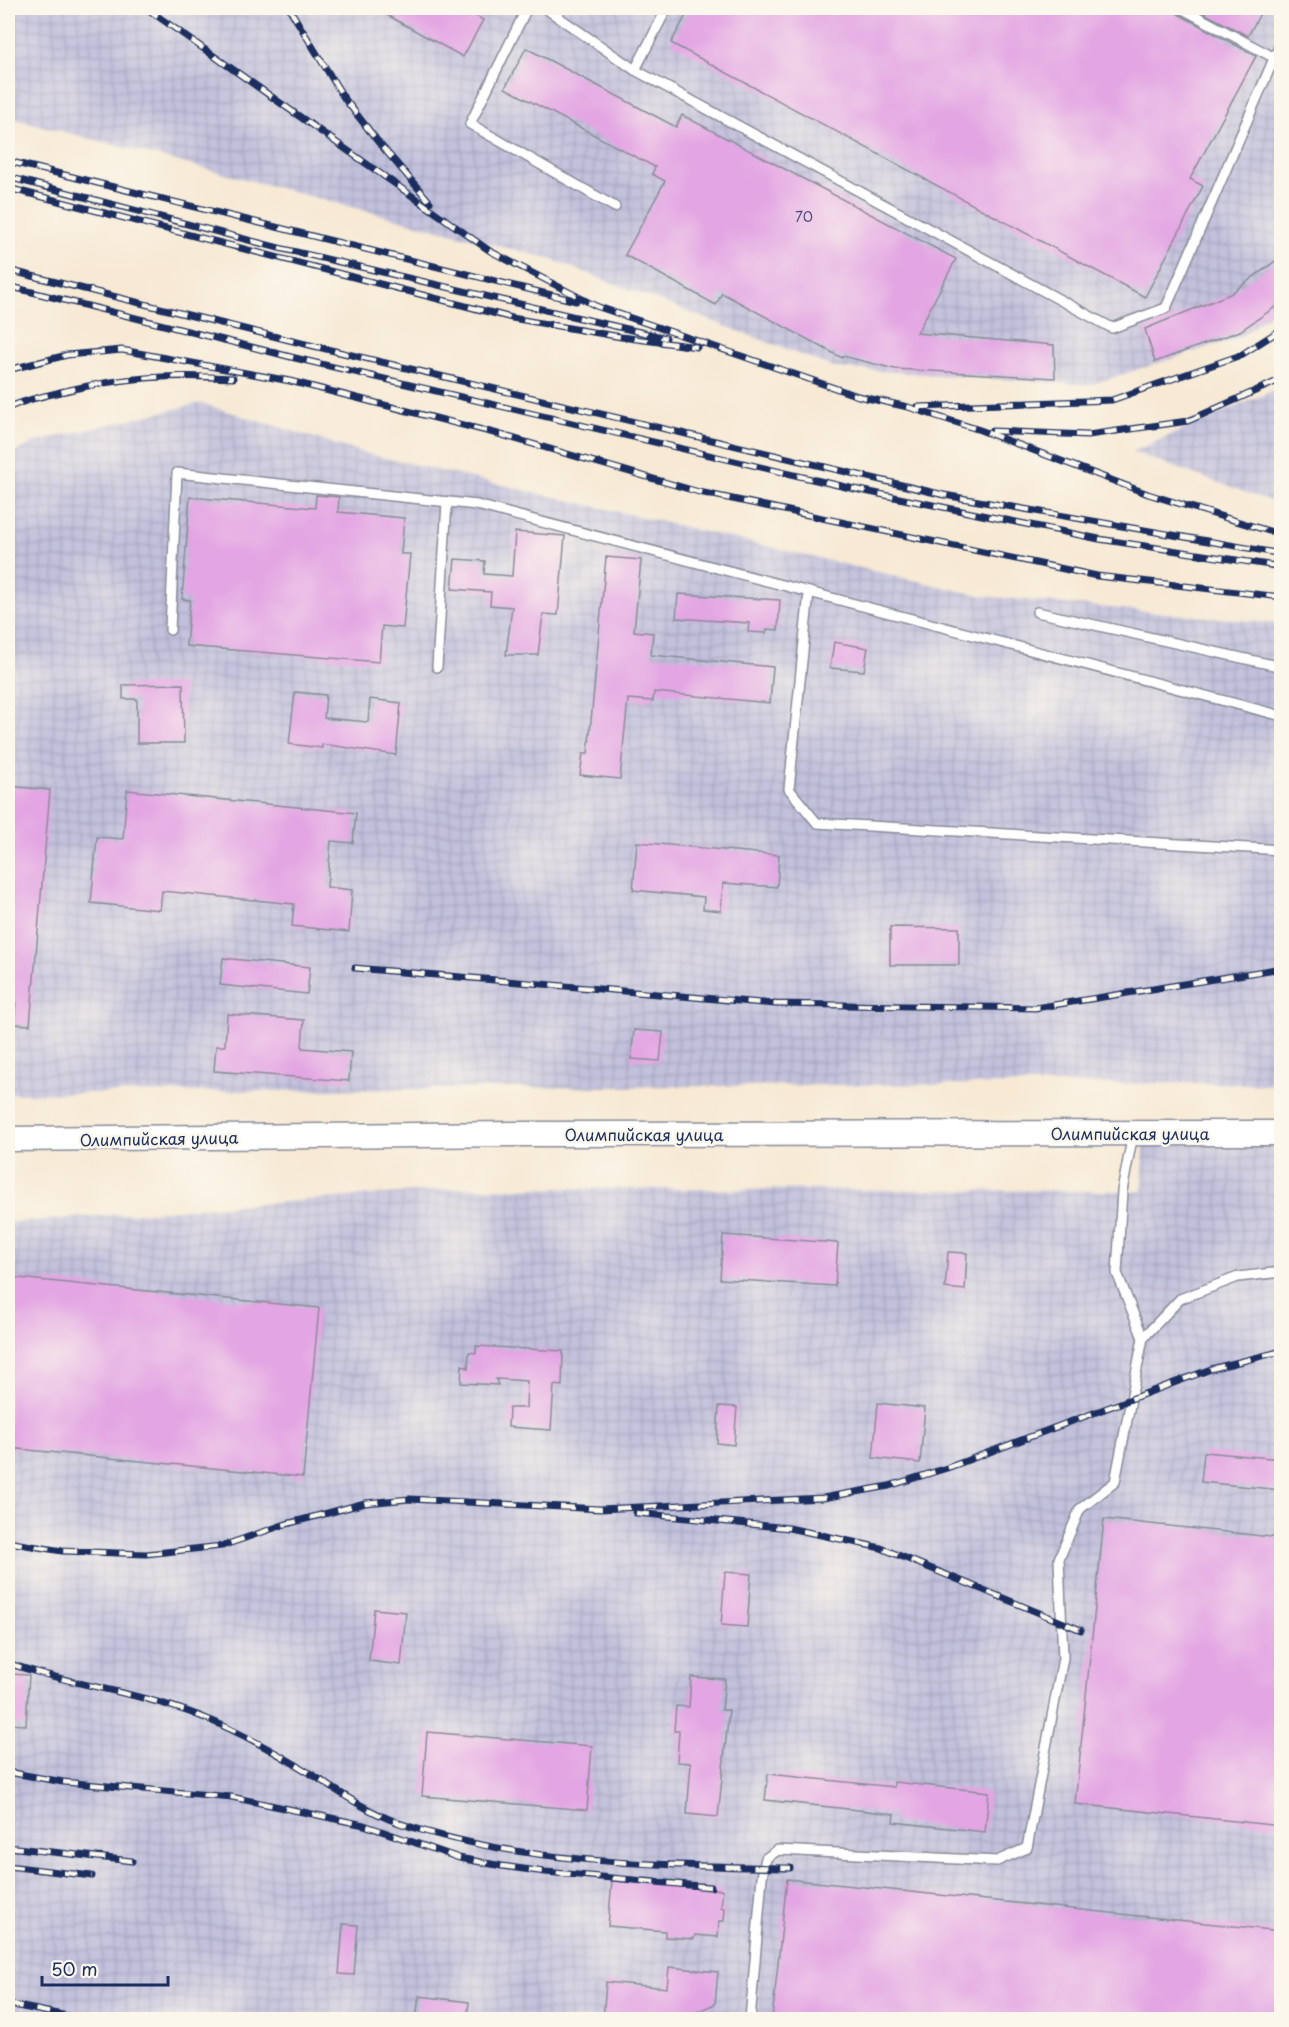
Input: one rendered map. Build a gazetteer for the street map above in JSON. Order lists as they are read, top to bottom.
{
  "streets": {
    "street": ["Олимпийская улица"]
  },
  "house_numbers": ["70"],
  "scale_bar": "50 m"
}
